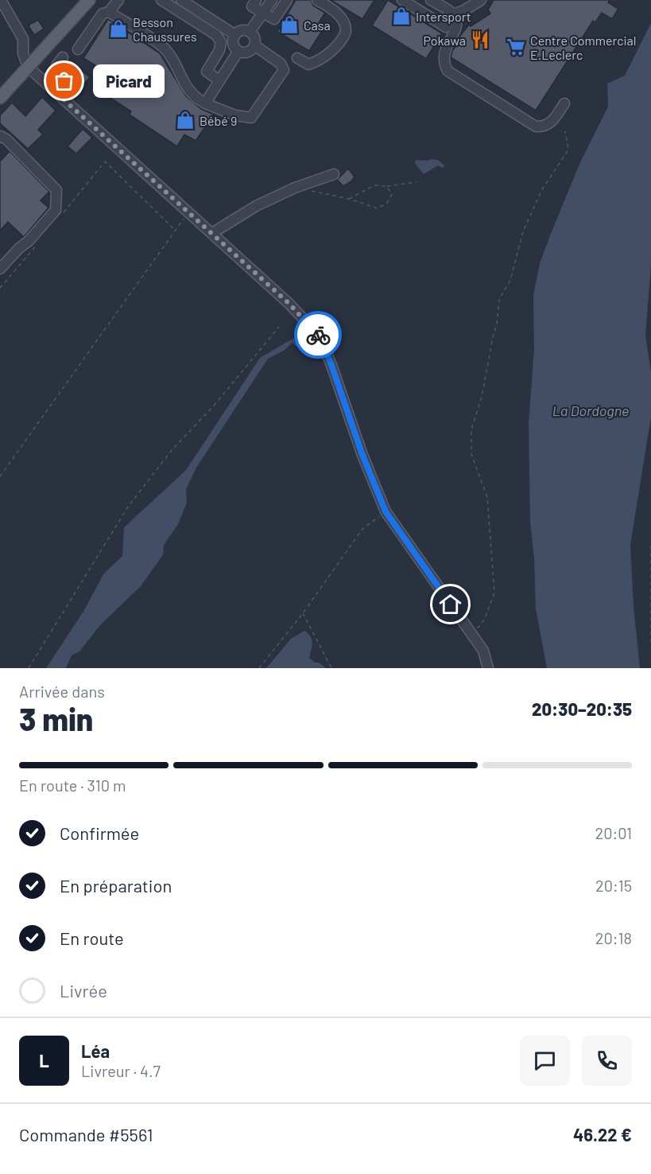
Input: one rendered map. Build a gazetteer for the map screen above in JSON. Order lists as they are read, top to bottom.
{
  "water": ["La Dordogne"],
  "places": {
    "shop": [
      "Intersport",
      "Casa",
      "Besson Chaussures",
      "Bébé 9"
    ],
    "restaurant": ["Pokawa"],
    "supermarket": ["Centre Commercial E.Leclerc"],
    "other": ["Picard"]
  },
  "page": {
    "bubble": "Picard",
    "heading": ["3 min", "Arrivée dans", "20:30–20:35"],
    "panel": [
      "Léa",
      "Livreur · 4.7",
      "Commande #5561",
      "46.22 €"
    ],
    "bar": "En route · 310 m",
    "list": [
      ["Confirmée", "20:01"],
      ["En préparation", "20:15"],
      ["En route", "20:18"],
      "Livrée"
    ],
    "round": "L"
  }
}
